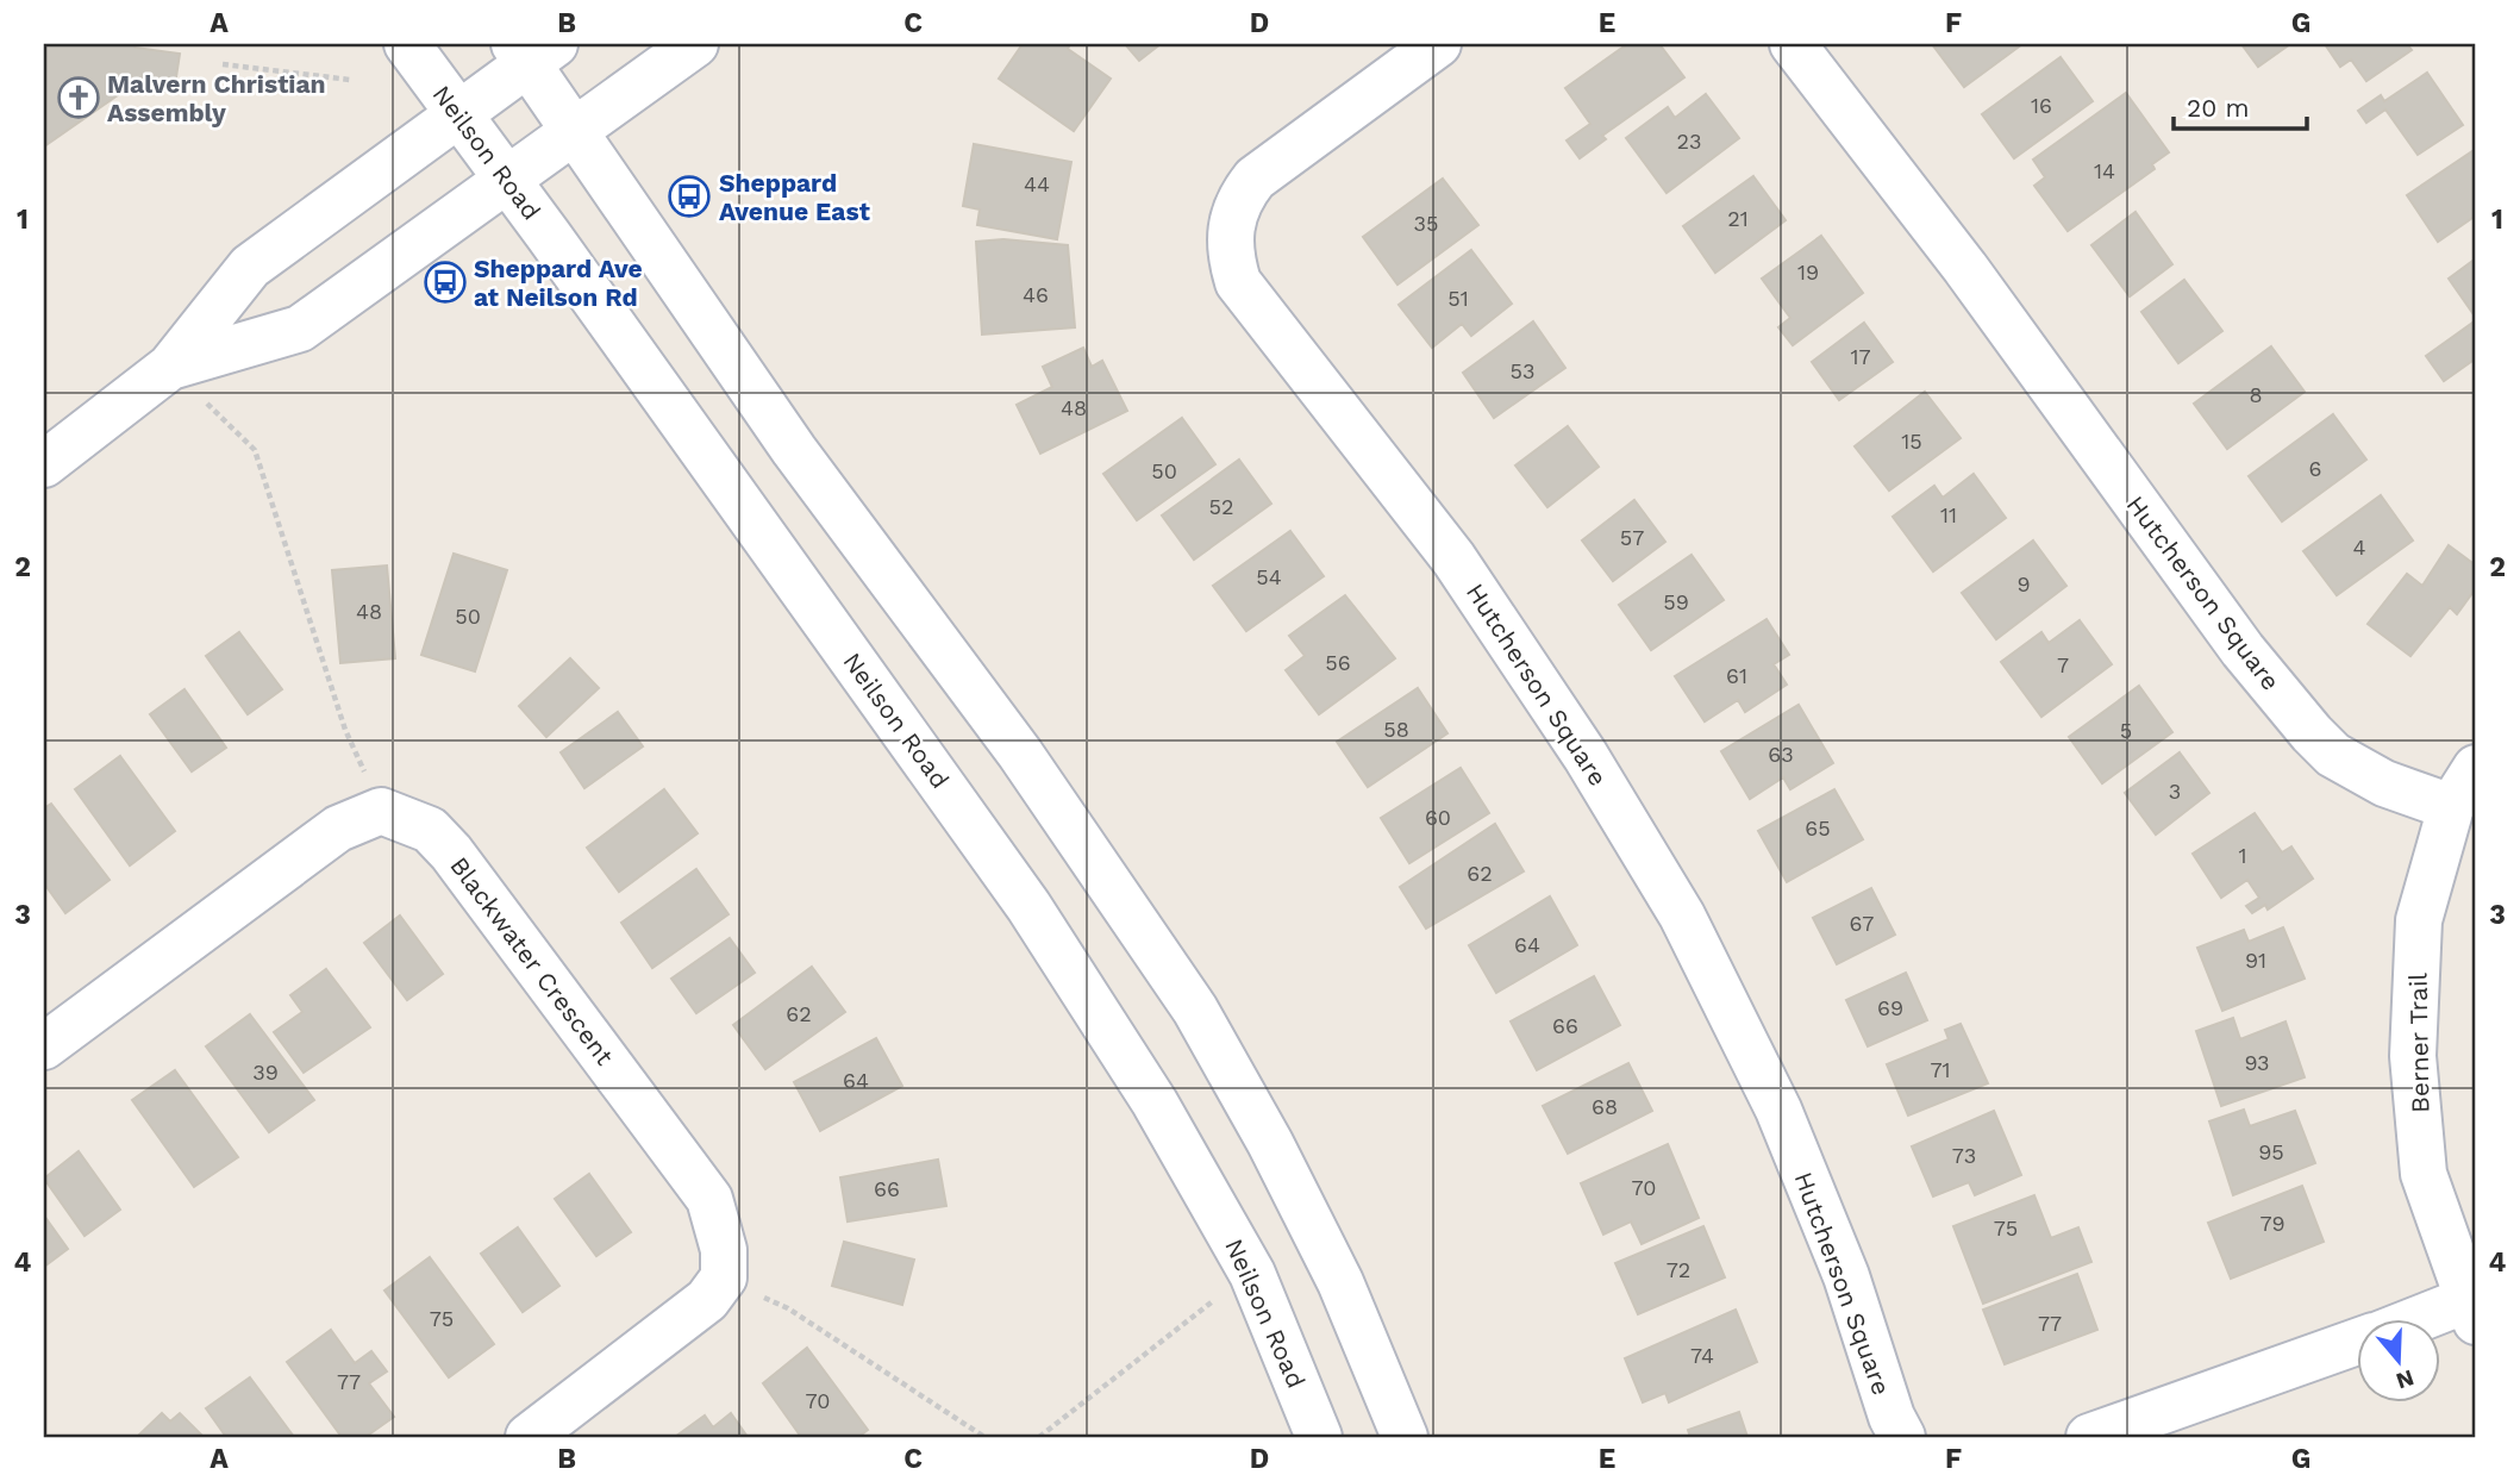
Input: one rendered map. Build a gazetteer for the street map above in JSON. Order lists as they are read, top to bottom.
{
  "streets": {
    "street": [
      "Neilson Road",
      "Hutcherson Square",
      "Blackwater Crescent",
      "Berner Trail"
    ]
  },
  "crossings": [
    ["Hutcherson Square", "Berner Trail"]
  ],
  "places": {
    "church": ["Malvern Christian Assembly"],
    "bus stop": ["Sheppard Avenue East", "Sheppard Ave at Neilson Rd"]
  },
  "house_numbers": [
    "16",
    "23",
    "14",
    "44",
    "21",
    "35",
    "19",
    "46",
    "51",
    "17",
    "53",
    "8",
    "48",
    "15",
    "6",
    "50",
    "52",
    "11",
    "57",
    "4",
    "54",
    "9",
    "59",
    "48",
    "50",
    "56",
    "7",
    "61",
    "58",
    "5",
    "63",
    "3",
    "60",
    "65",
    "1",
    "62",
    "67",
    "64",
    "91",
    "69",
    "62",
    "66",
    "93",
    "71",
    "39",
    "64",
    "68",
    "95",
    "73",
    "70",
    "66",
    "79",
    "75",
    "72",
    "75",
    "77",
    "74",
    "77",
    "70"
  ],
  "scale_bar": "20 m",
  "north": "bottom",
  "grid": {
    "columns": [
      "A",
      "B",
      "C",
      "D",
      "E",
      "F",
      "G"
    ],
    "rows": [
      "1",
      "2",
      "3",
      "4"
    ]
  }
}
